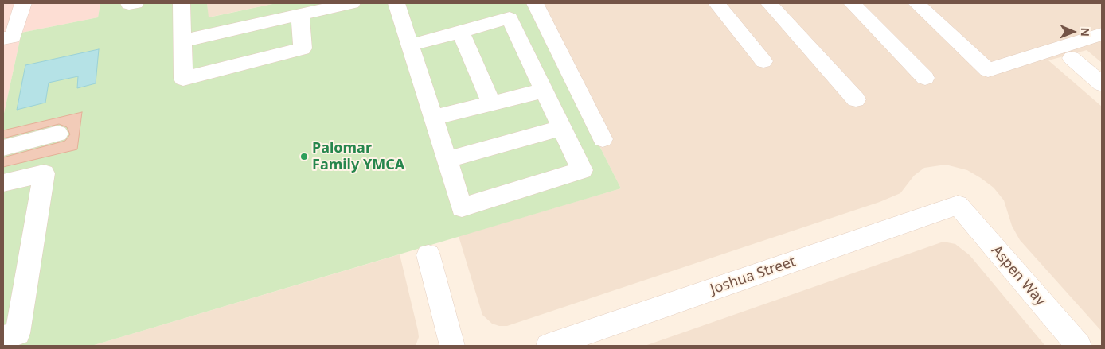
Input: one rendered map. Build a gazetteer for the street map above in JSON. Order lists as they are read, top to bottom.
{
  "streets": {
    "street": ["Joshua Street", "Aspen Way"]
  },
  "crossings": [
    ["Joshua Street", "Aspen Way"]
  ],
  "places": ["Palomar Family YMCA"],
  "north": "right"
}
